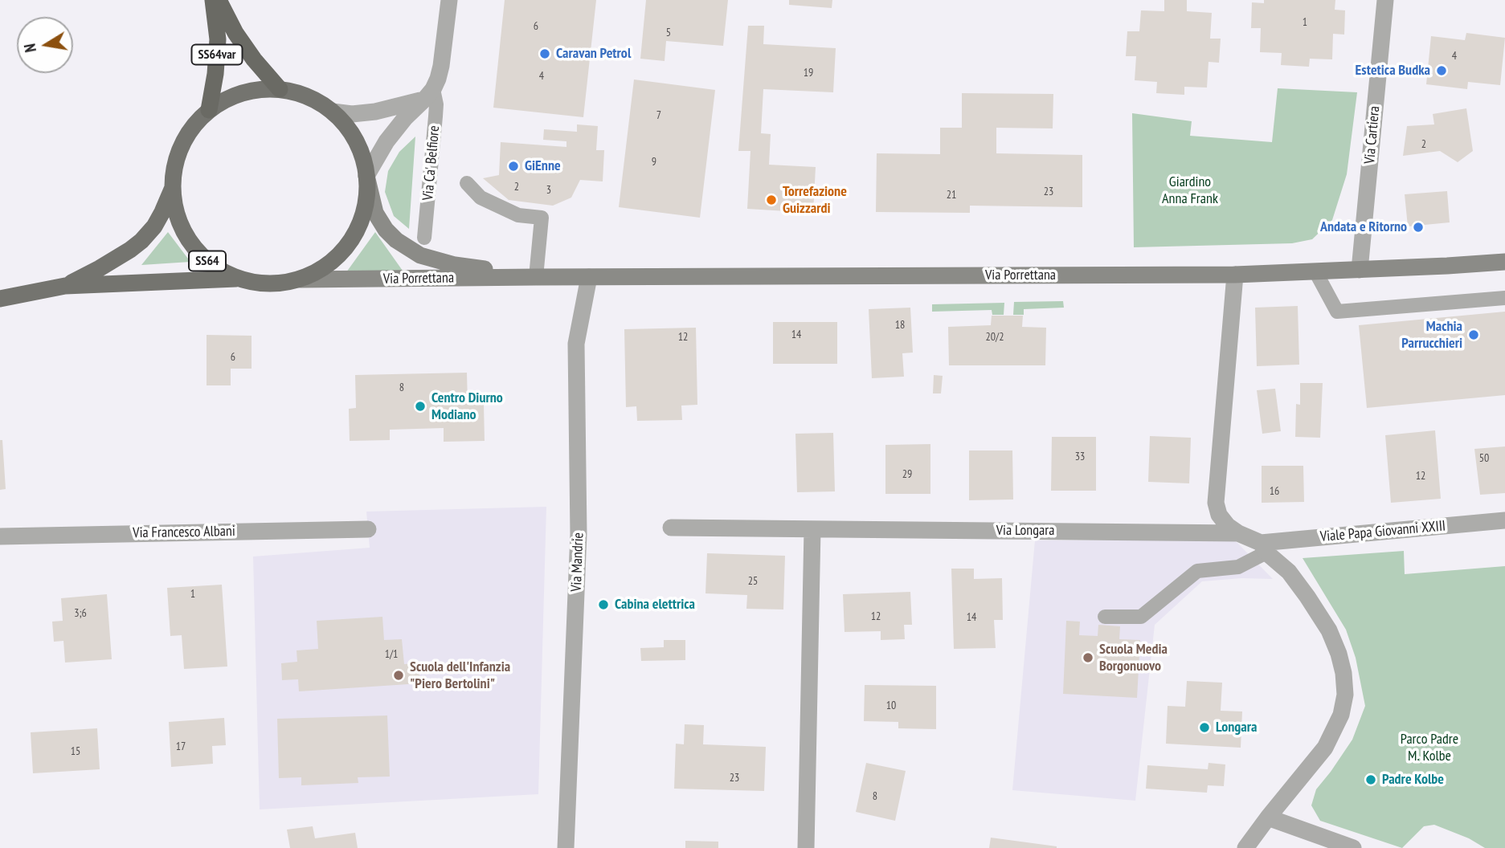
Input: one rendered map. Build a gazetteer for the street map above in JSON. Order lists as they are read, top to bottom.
{
  "streets": {
    "highway": ["SS64var"],
    "main road": ["SS64", "Via Porrettana"],
    "street": [
      "Via Cartiera",
      "Via Ca' Belfiore",
      "Via Longara",
      "Viale Papa Giovanni XXIII",
      "Via Francesco Albani",
      "Via Mandrie"
    ]
  },
  "crossings": [
    ["SS64var", "Via Ca' Belfiore"],
    ["SS64var", "SS64"],
    ["SS64var", "Via Porrettana"],
    ["Via Cartiera", "Via Porrettana"],
    ["Via Ca' Belfiore", "SS64"],
    ["Via Ca' Belfiore", "Via Porrettana"],
    ["SS64", "Via Porrettana"],
    ["Via Porrettana", "Via Longara"],
    ["Via Porrettana", "Via Mandrie"],
    ["Via Longara", "Viale Papa Giovanni XXIII"]
  ],
  "parks": ["Giardino Anna Frank", "Parco Padre M. Kolbe"],
  "places": [
    "Caravan Petrol",
    "Estetica Budka",
    "GiEnne",
    "Torrefazione Guizzardi",
    "Andata e Ritorno",
    "Machia Parrucchieri",
    "Centro Diurno Modiano",
    "Cabina elettrica",
    "Scuola Media Borgonuovo",
    "Scuola dell'Infanzia \"Piero Bertolini\"",
    "Longara",
    "Padre Kolbe"
  ],
  "house_numbers": [
    "1",
    "6",
    "5",
    "4",
    "19",
    "4",
    "7",
    "2",
    "9",
    "2",
    "3",
    "23",
    "21",
    "18",
    "14",
    "12",
    "20/2",
    "6",
    "8",
    "33",
    "50",
    "29",
    "12",
    "16",
    "25",
    "1",
    "3;6",
    "12",
    "14",
    "1/1",
    "10",
    "17",
    "15",
    "23",
    "8"
  ],
  "north": "left"
}
